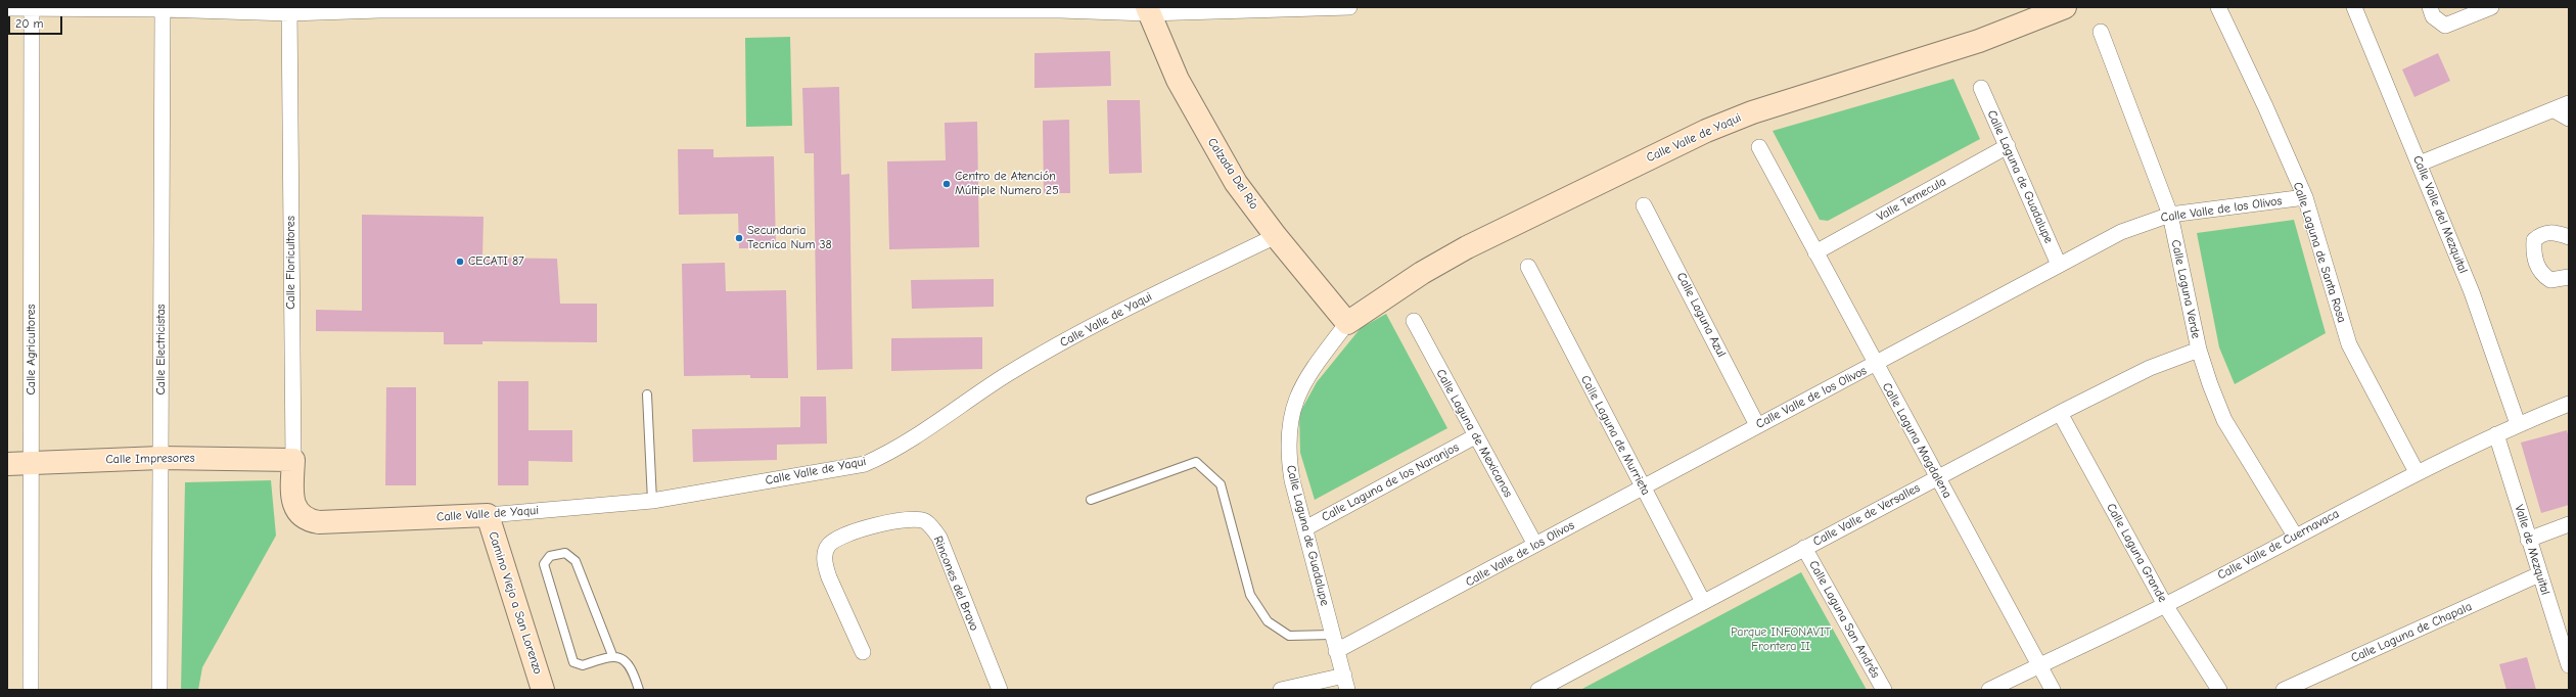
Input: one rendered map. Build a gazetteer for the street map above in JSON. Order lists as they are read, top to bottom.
{
  "streets": {
    "street": [
      "Calle Valle de Yaqui",
      "Calzada Del Río",
      "Calle Laguna de Guadalupe",
      "Valle Temecula",
      "Calle Valle de los Olivos",
      "Calle Valle del Mezquital",
      "Calle Laguna de Santa Rosa",
      "Calle Floricultores",
      "Calle Laguna Verde",
      "Calle Laguna Azul",
      "Calle Agricultores",
      "Calle Electricistas",
      "Calle Laguna de Mexicanos",
      "Calle Laguna de Murrieta",
      "Calle Laguna Magdalena",
      "Calle Impresores",
      "Calle Laguna de los Naranjos",
      "Calle Valle de Versalles",
      "Calle Valle de Cuernavaca",
      "Valle de Mezquital",
      "Calle Laguna Grande",
      "Rincones del Bravo",
      "Camino Viejo a San Lorenzo",
      "Calle Laguna San Andrés",
      "Calle Laguna de Chapala"
    ]
  },
  "crossings": [
    ["Calle Valle de Yaqui", "Calzada Del Río"],
    ["Calle Valle de Yaqui", "Calle Laguna de Guadalupe"],
    ["Calle Valle de Yaqui", "Calle Floricultores"],
    ["Calle Valle de Yaqui", "Camino Viejo a San Lorenzo"],
    ["Calzada Del Río", "Calle Laguna de Guadalupe"],
    ["Calle Laguna de Guadalupe", "Valle Temecula"],
    ["Calle Laguna de Guadalupe", "Calle Valle de los Olivos"],
    ["Calle Laguna de Guadalupe", "Calle Laguna de los Naranjos"],
    ["Valle Temecula", "Calle Laguna Magdalena"],
    ["Calle Valle de los Olivos", "Calle Laguna de Santa Rosa"],
    ["Calle Valle de los Olivos", "Calle Laguna Verde"],
    ["Calle Valle de los Olivos", "Calle Laguna Azul"],
    ["Calle Valle de los Olivos", "Calle Laguna de Mexicanos"],
    ["Calle Valle de los Olivos", "Calle Laguna de Murrieta"],
    ["Calle Valle de los Olivos", "Calle Laguna Magdalena"],
    ["Calle Valle del Mezquital", "Calle Valle de Cuernavaca"],
    ["Calle Laguna de Santa Rosa", "Calle Valle de Cuernavaca"],
    ["Calle Floricultores", "Calle Impresores"],
    ["Calle Laguna Verde", "Calle Valle de Versalles"],
    ["Calle Laguna Verde", "Calle Valle de Cuernavaca"],
    ["Calle Agricultores", "Calle Impresores"],
    ["Calle Electricistas", "Calle Impresores"],
    ["Calle Laguna de Mexicanos", "Calle Laguna de los Naranjos"],
    ["Calle Laguna de Murrieta", "Calle Valle de Versalles"],
    ["Calle Laguna Magdalena", "Calle Valle de Versalles"],
    ["Calle Laguna Magdalena", "Calle Valle de Cuernavaca"],
    ["Calle Valle de Versalles", "Calle Laguna Grande"],
    ["Calle Valle de Versalles", "Calle Laguna San Andrés"],
    ["Calle Valle de Cuernavaca", "Valle de Mezquital"],
    ["Calle Valle de Cuernavaca", "Calle Laguna Grande"],
    ["Valle de Mezquital", "Calle Laguna de Chapala"]
  ],
  "parks": ["Parque INFONAVIT Frontera II"],
  "places": ["Centro de Atención Múltiple Numero 25", "Secundaria Tecnica Num 38", "CECATI 87"],
  "scale_bar": "20 m"
}
